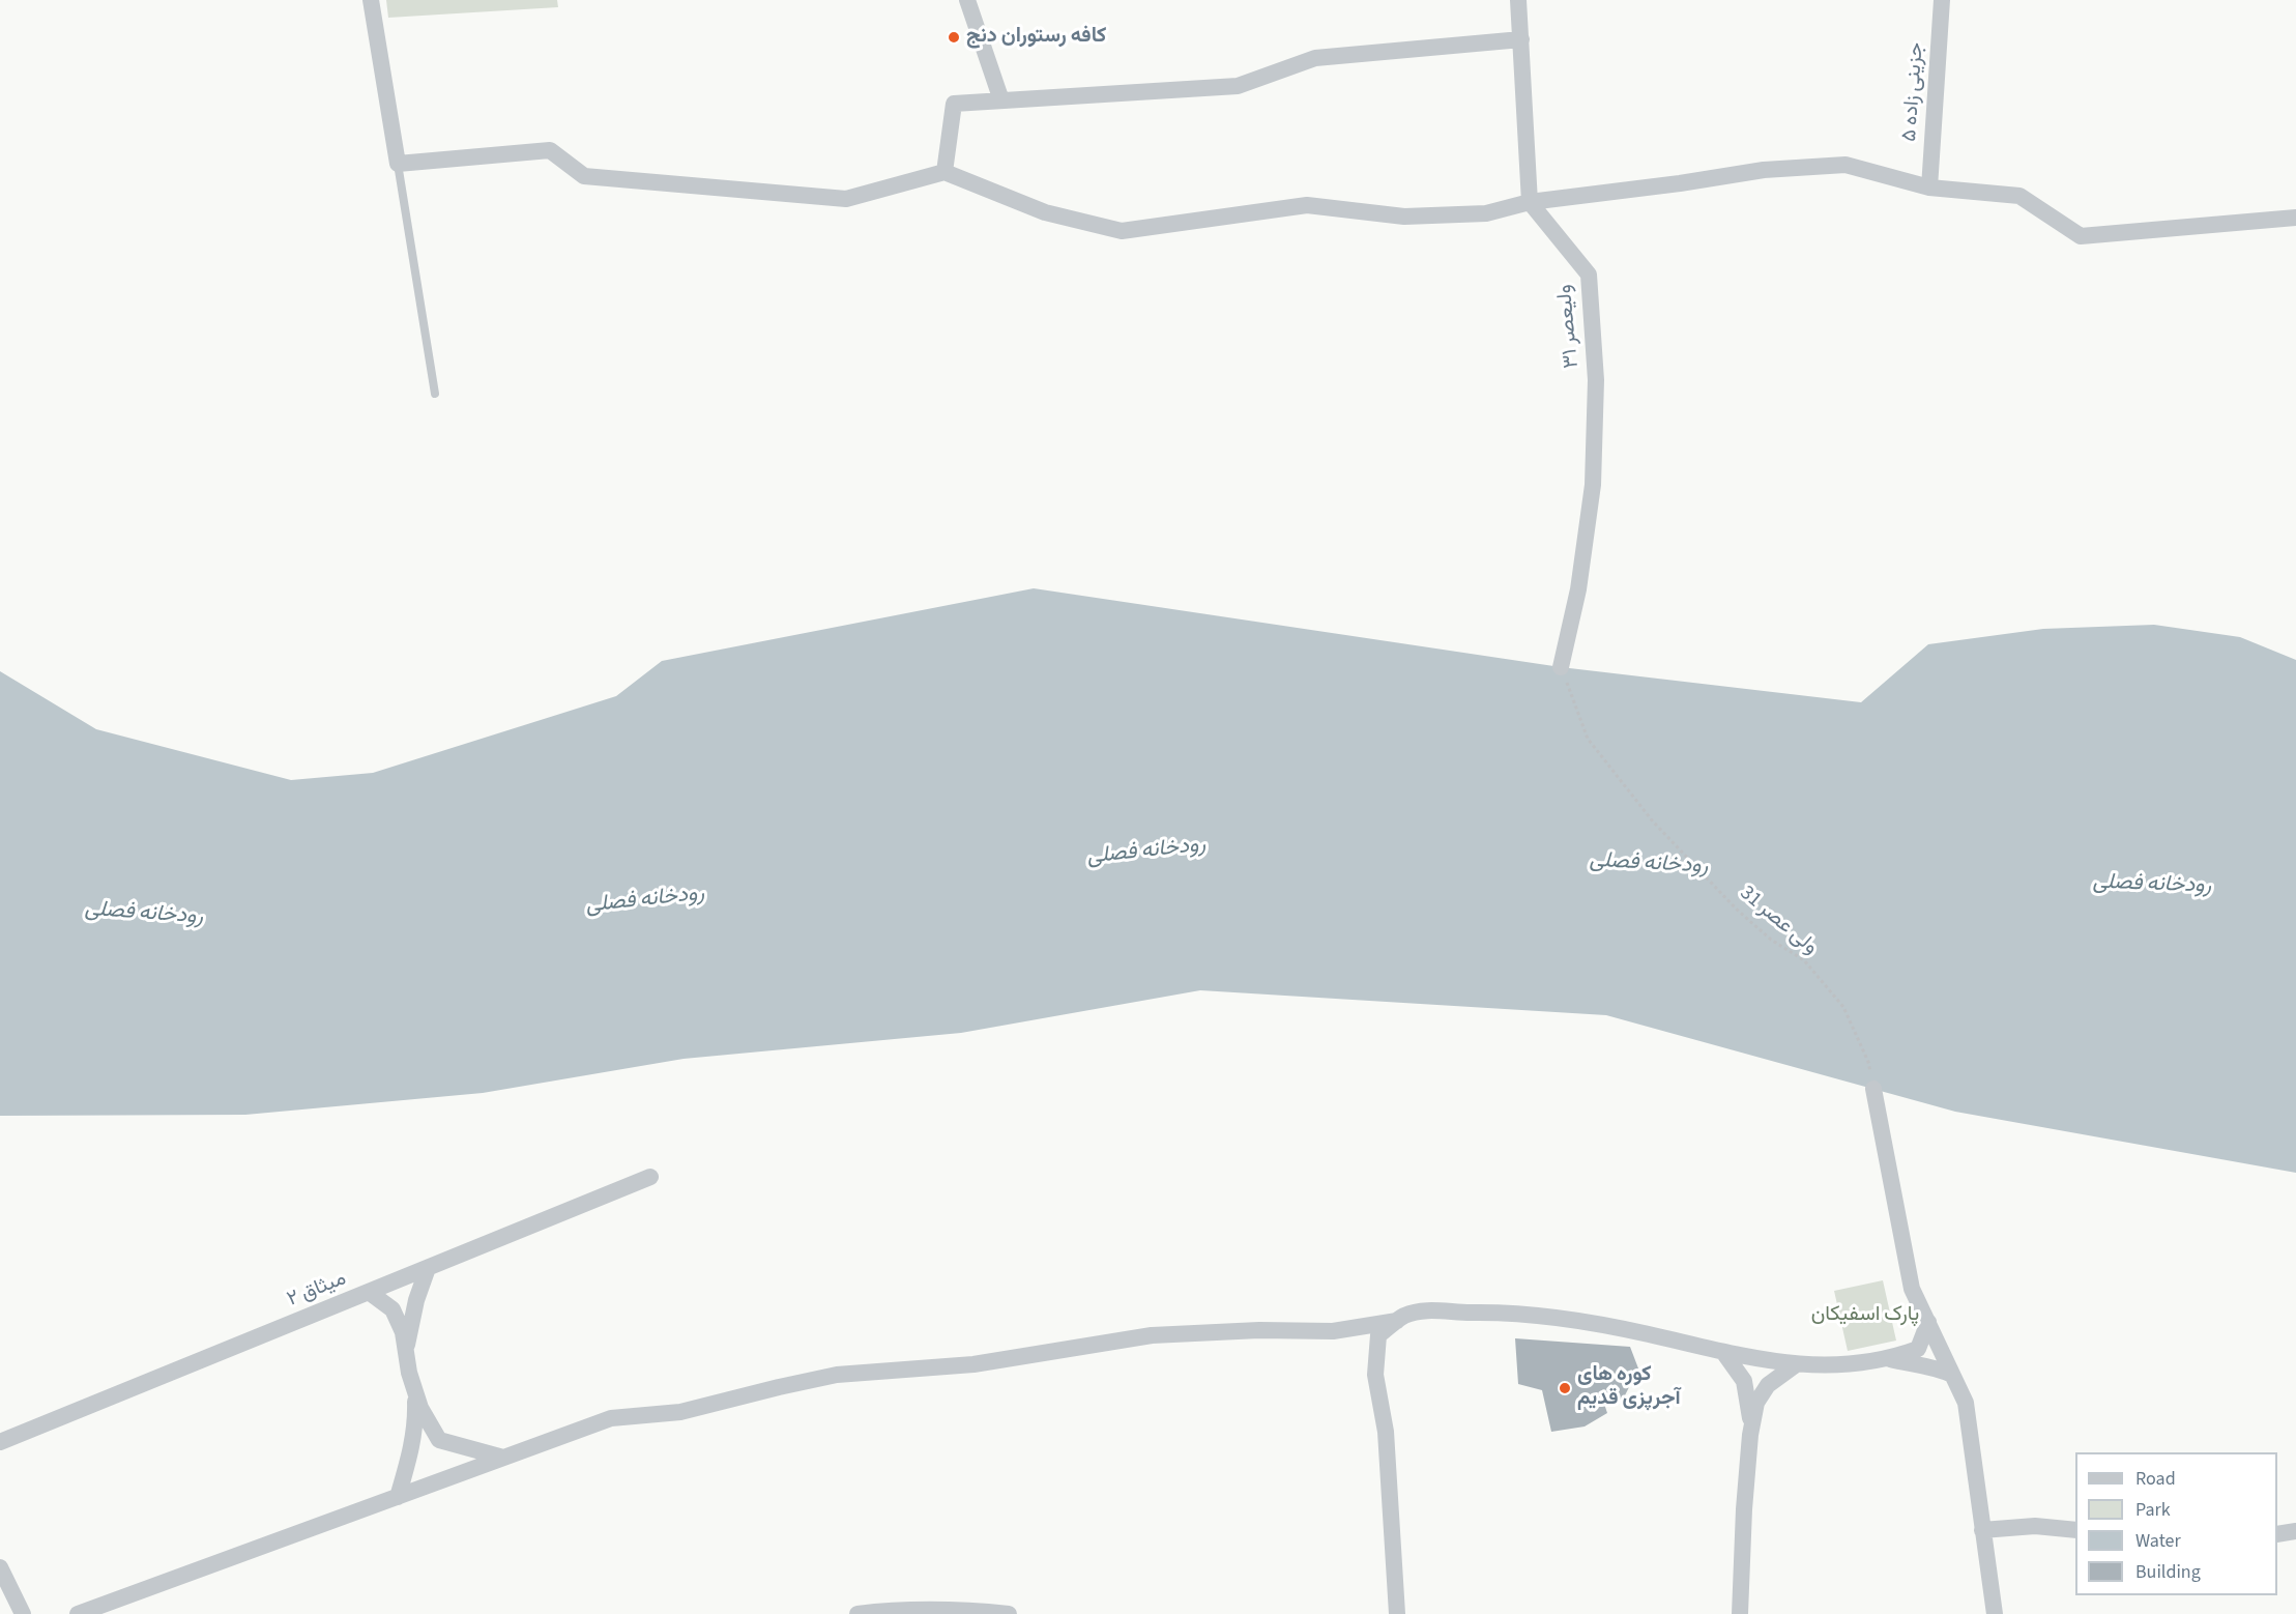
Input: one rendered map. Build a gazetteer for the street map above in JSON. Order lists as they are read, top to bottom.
{
  "streets": {
    "street": ["جزینی زاده ۵", "ولیعصر ۳۱", "میثاق ۲"],
    "path": ["ولی عصر 31"]
  },
  "crossings": [
    ["ولیعصر ۳۱", "ولی عصر 31"]
  ],
  "water": ["رودخانه فصلی"],
  "parks": ["پارک اسفیکان"],
  "places": ["کافه رستوران دنج", "کوره های آجرپزی قدیم"],
  "legend": [
    "Road",
    "Park",
    "Water",
    "Building"
  ]
}
